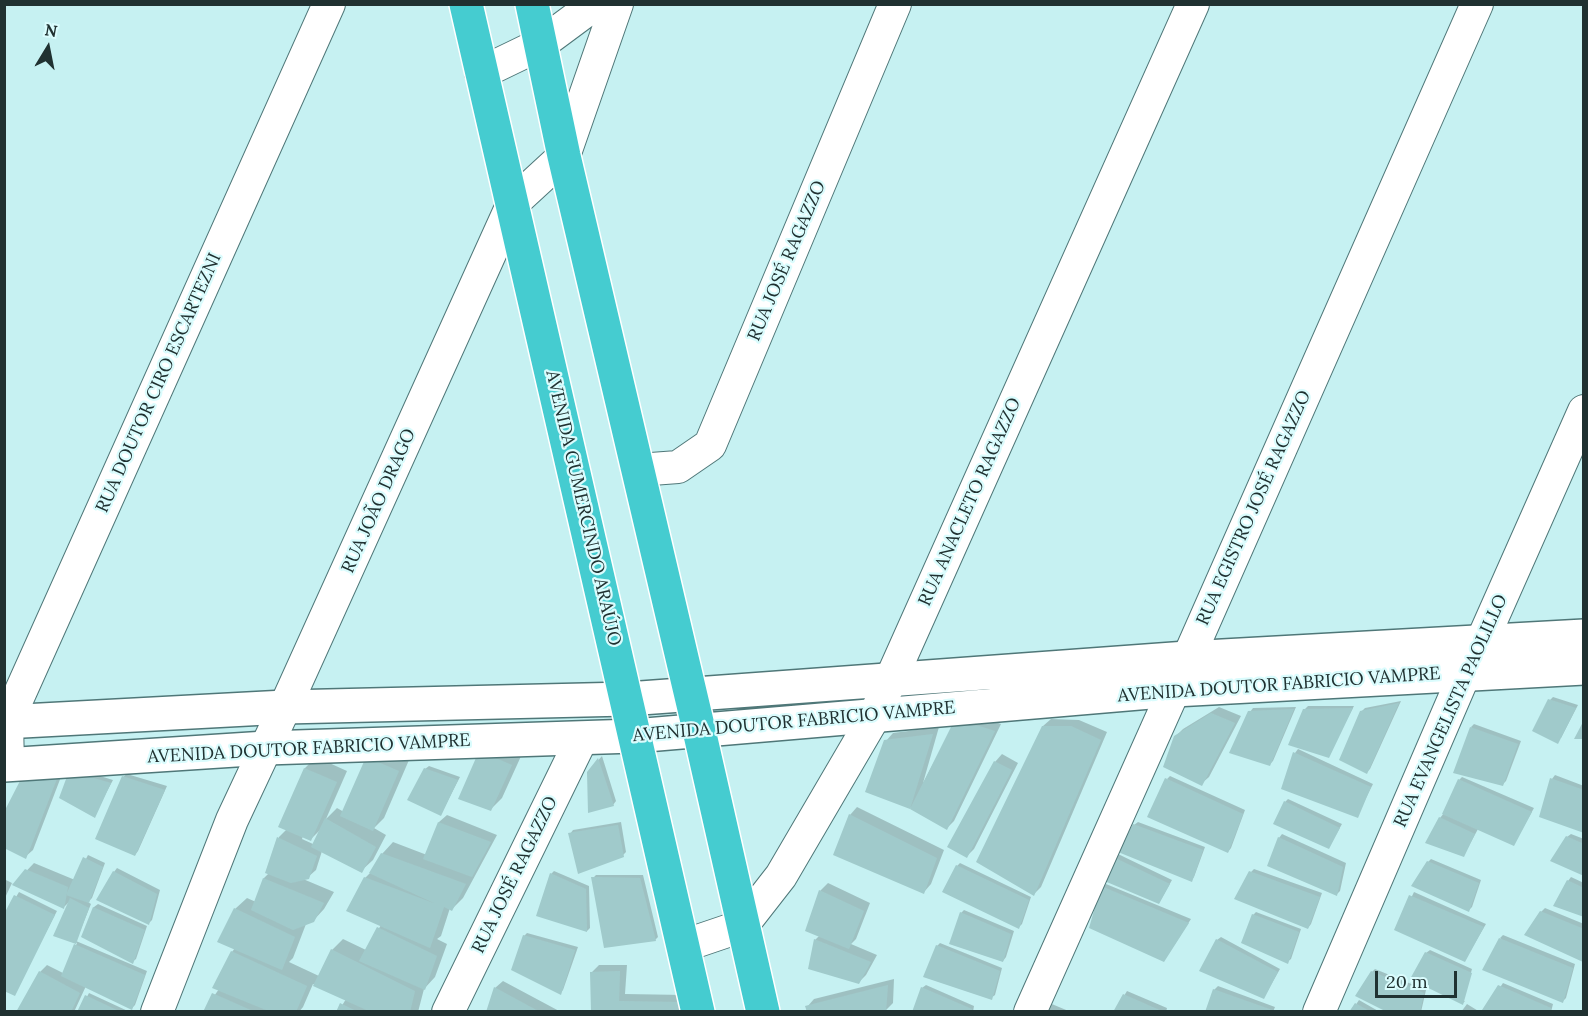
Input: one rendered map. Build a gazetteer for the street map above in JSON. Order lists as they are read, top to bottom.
{
  "streets": {
    "highway": ["AVENIDA GUMERCINDO ARAÚJO"],
    "main road": ["AVENIDA DOUTOR FABRICIO VAMPRE"],
    "street": [
      "RUA JOSÉ RAGAZZO",
      "RUA DOUTOR CIRO ESCARTEZNI",
      "RUA JOÃO DRAGO",
      "RUA ANACLETO RAGAZZO",
      "RUA EGISTRO JOSÉ RAGAZZO",
      "RUA EVANGELISTA PAOLILLO"
    ]
  },
  "crossings": [
    ["RUA JOSÉ RAGAZZO", "AVENIDA DOUTOR FABRICIO VAMPRE"],
    ["RUA DOUTOR CIRO ESCARTEZNI", "AVENIDA DOUTOR FABRICIO VAMPRE"],
    ["RUA JOÃO DRAGO", "AVENIDA GUMERCINDO ARAÚJO"],
    ["RUA JOÃO DRAGO", "AVENIDA DOUTOR FABRICIO VAMPRE"],
    ["RUA ANACLETO RAGAZZO", "AVENIDA DOUTOR FABRICIO VAMPRE"],
    ["AVENIDA GUMERCINDO ARAÚJO", "AVENIDA DOUTOR FABRICIO VAMPRE"],
    ["RUA EGISTRO JOSÉ RAGAZZO", "AVENIDA DOUTOR FABRICIO VAMPRE"],
    ["AVENIDA DOUTOR FABRICIO VAMPRE", "RUA EVANGELISTA PAOLILLO"]
  ],
  "scale_bar": "20 m",
  "north": "top"
}
